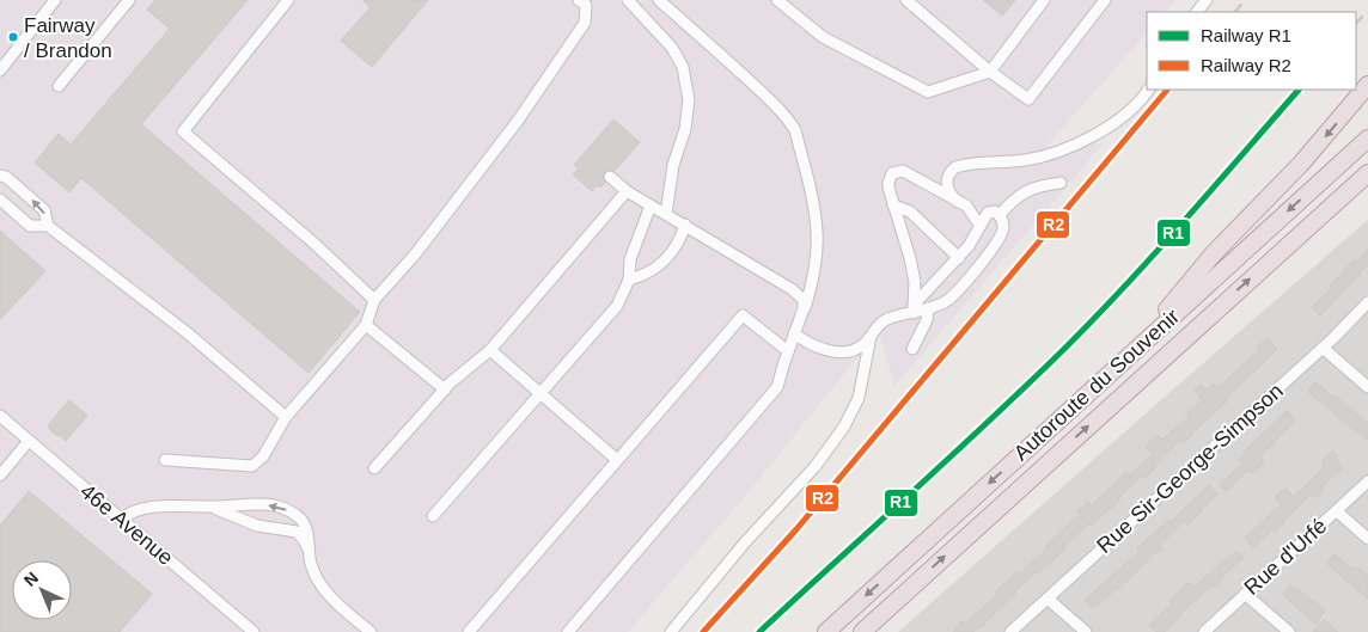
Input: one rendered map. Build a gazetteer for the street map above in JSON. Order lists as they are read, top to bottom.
{
  "streets": {
    "highway": ["Autoroute du Souvenir"],
    "street": ["Rue Sir-George-Simpson", "46e Avenue", "Rue d'Urfé"]
  },
  "places": ["Fairway / Brandon"],
  "lines": ["rail line R1", "rail line R2"],
  "legend": ["Railway R1", "Railway R2"],
  "north": "top left"
}
